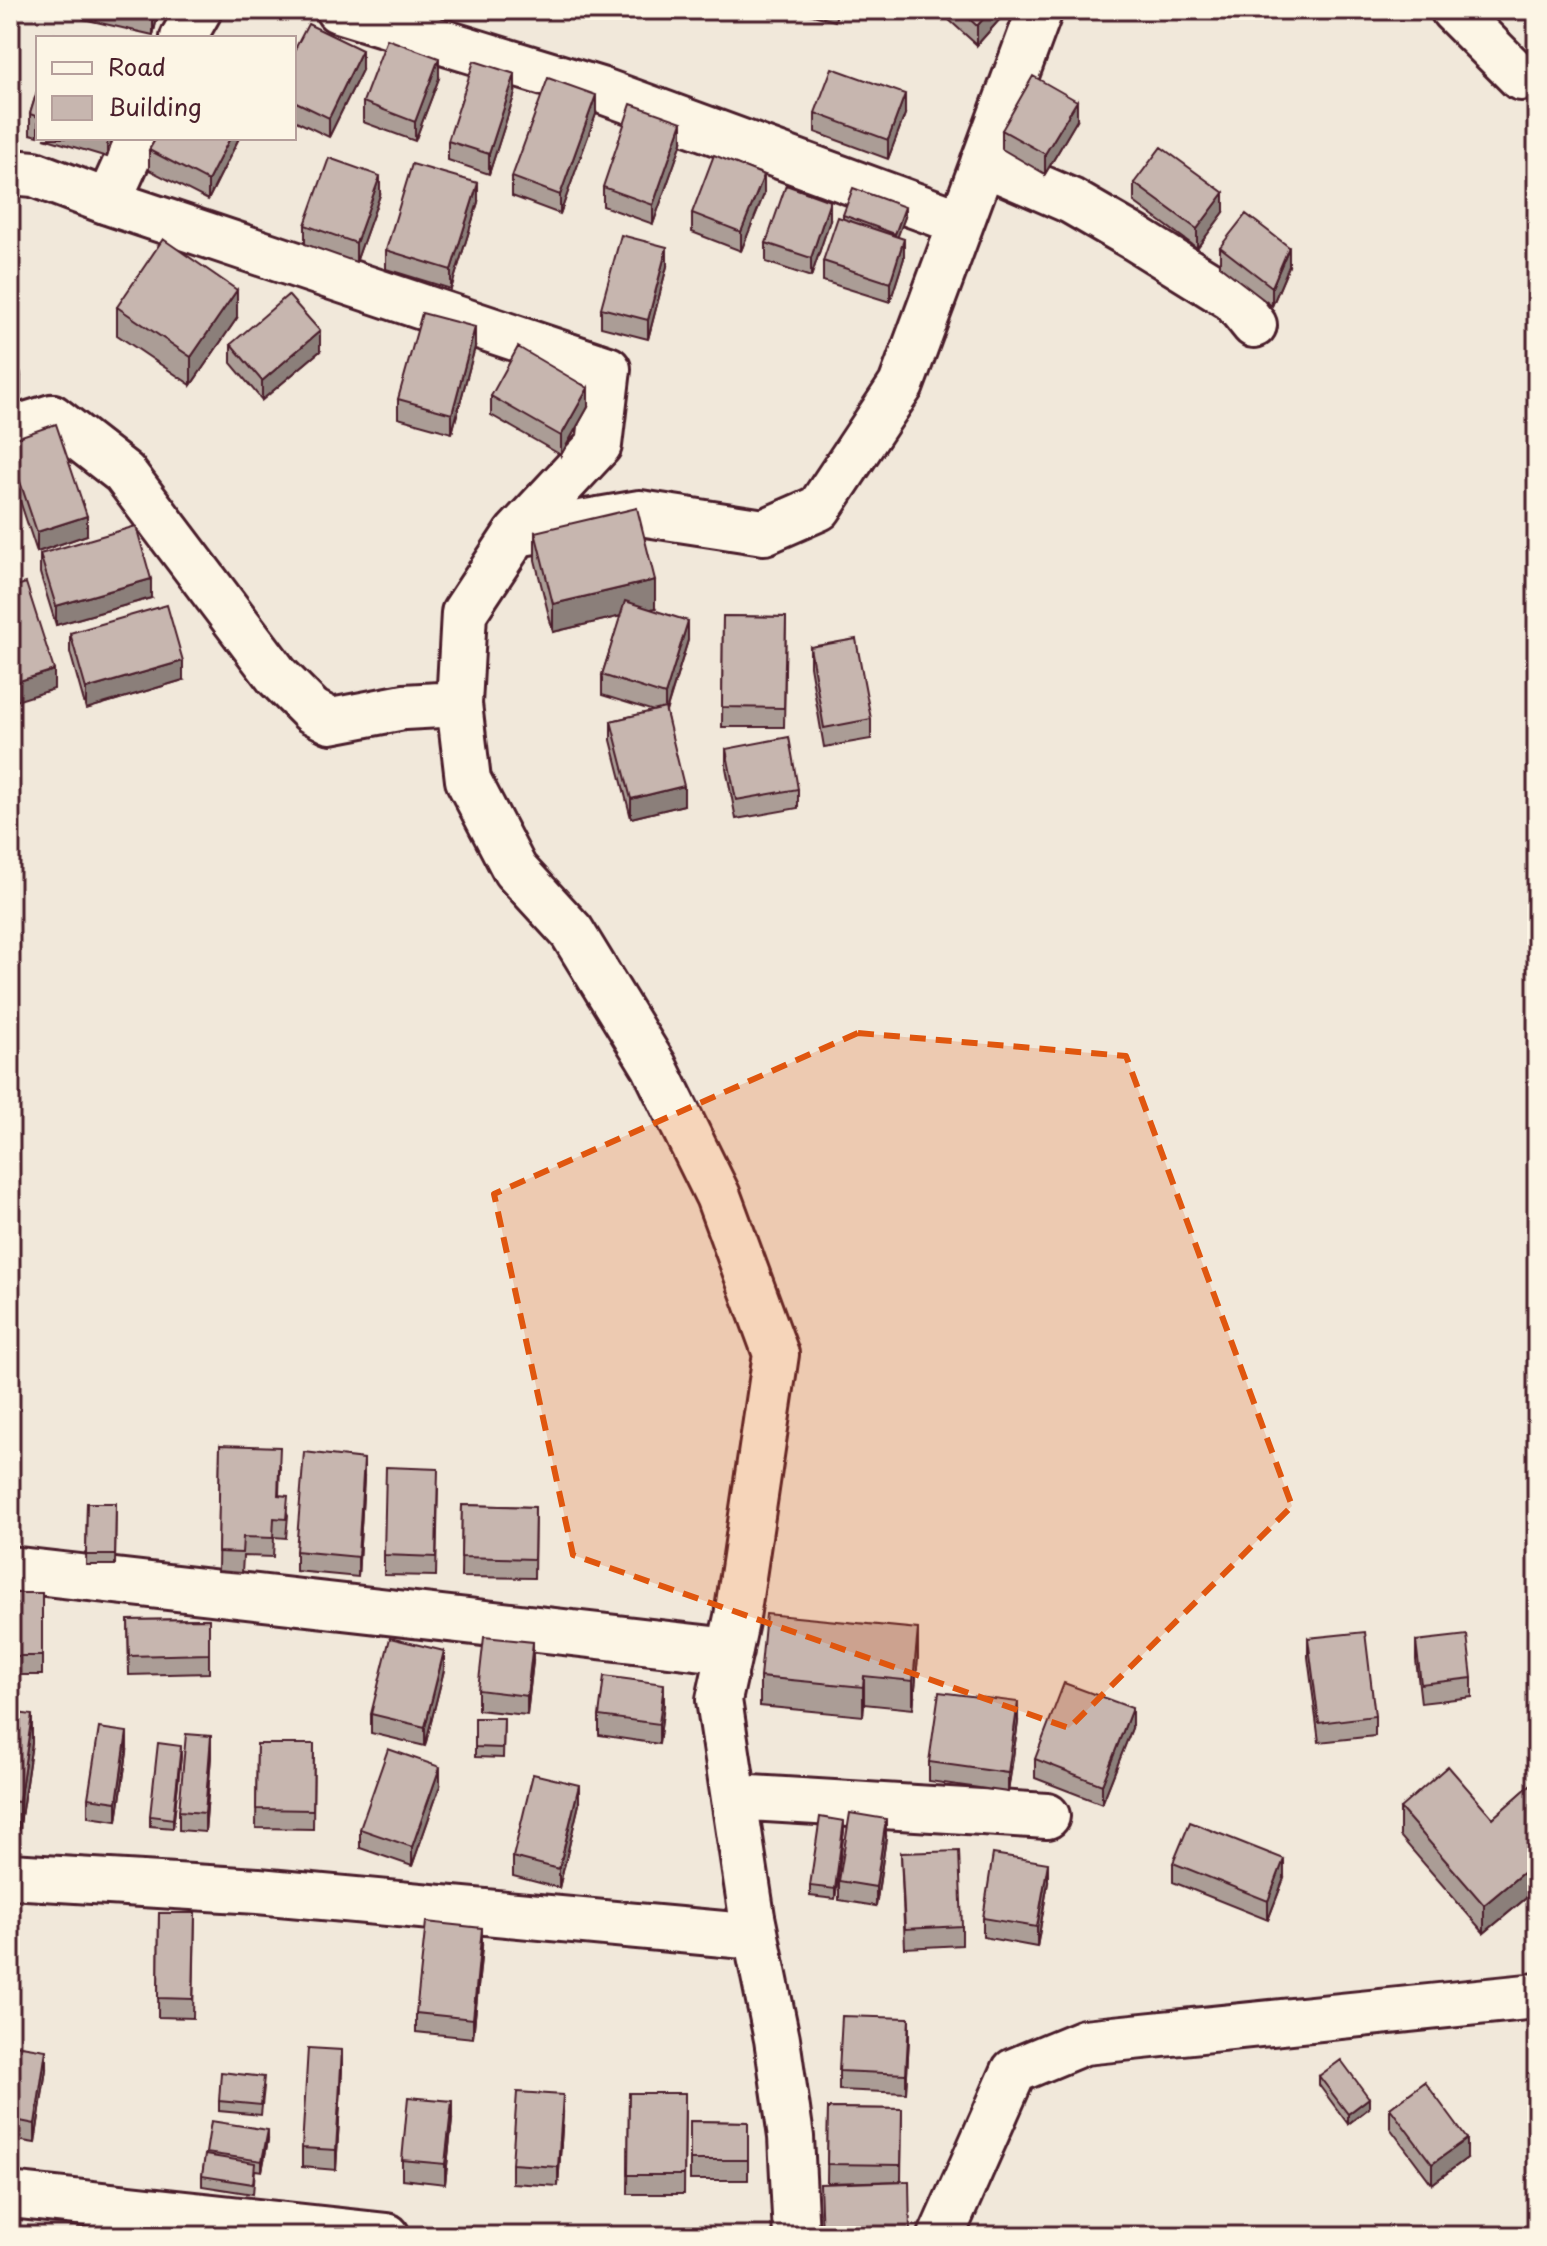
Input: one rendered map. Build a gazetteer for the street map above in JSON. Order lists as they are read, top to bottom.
{
  "legend": ["Road", "Building"]
}
